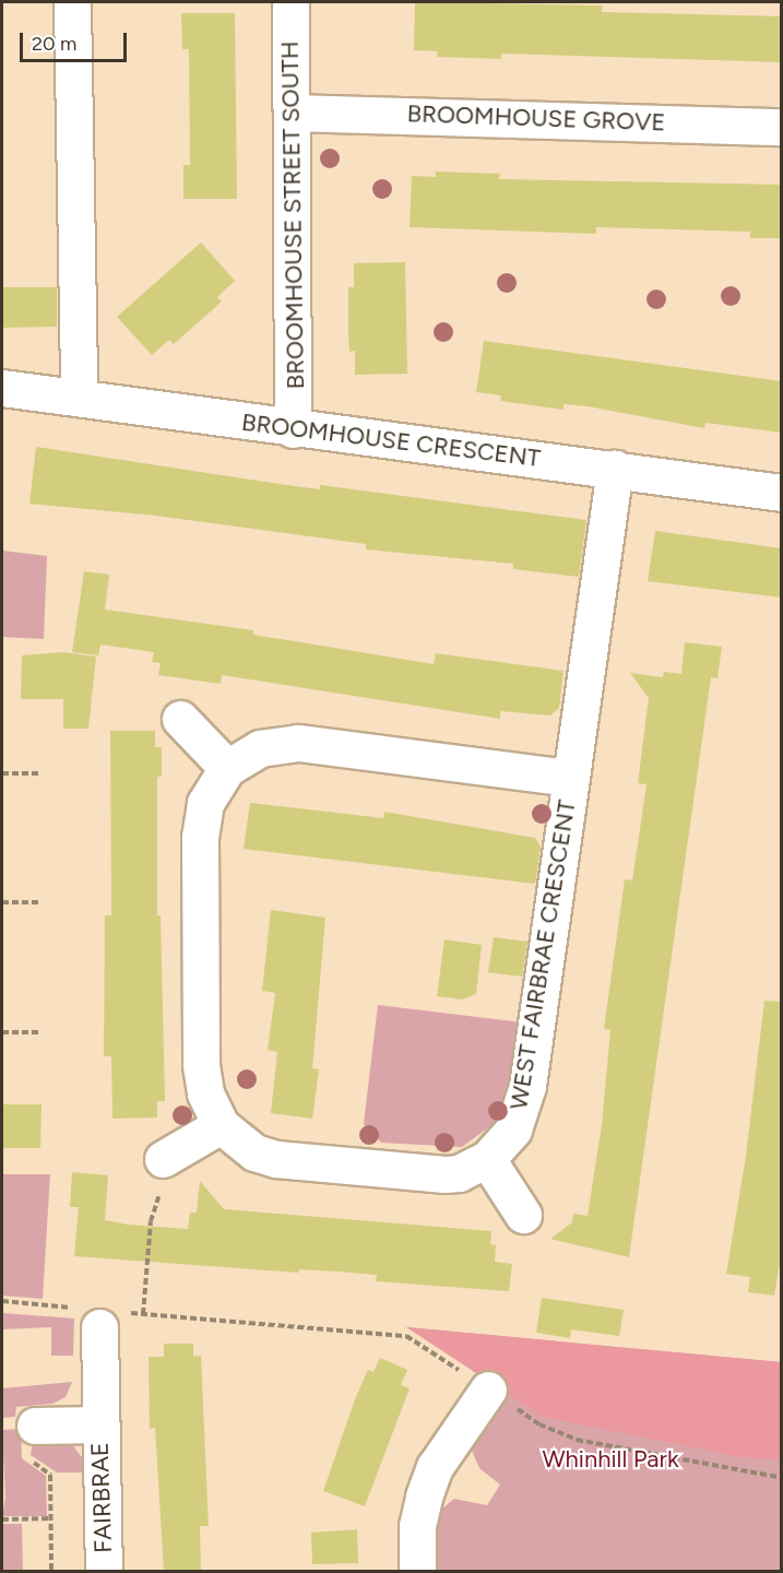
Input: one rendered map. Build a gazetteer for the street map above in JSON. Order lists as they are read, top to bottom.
{
  "streets": {
    "street": [
      "BROOMHOUSE GROVE",
      "BROOMHOUSE STREET SOUTH",
      "BROOMHOUSE CRESCENT",
      "WEST FAIRBRAE CRESCENT",
      "FAIRBRAE"
    ]
  },
  "crossings": [
    ["BROOMHOUSE GROVE", "BROOMHOUSE STREET SOUTH"],
    ["BROOMHOUSE STREET SOUTH", "BROOMHOUSE CRESCENT"],
    ["BROOMHOUSE CRESCENT", "WEST FAIRBRAE CRESCENT"]
  ],
  "parks": ["Whinhill Park"],
  "scale_bar": "20 m"
}
